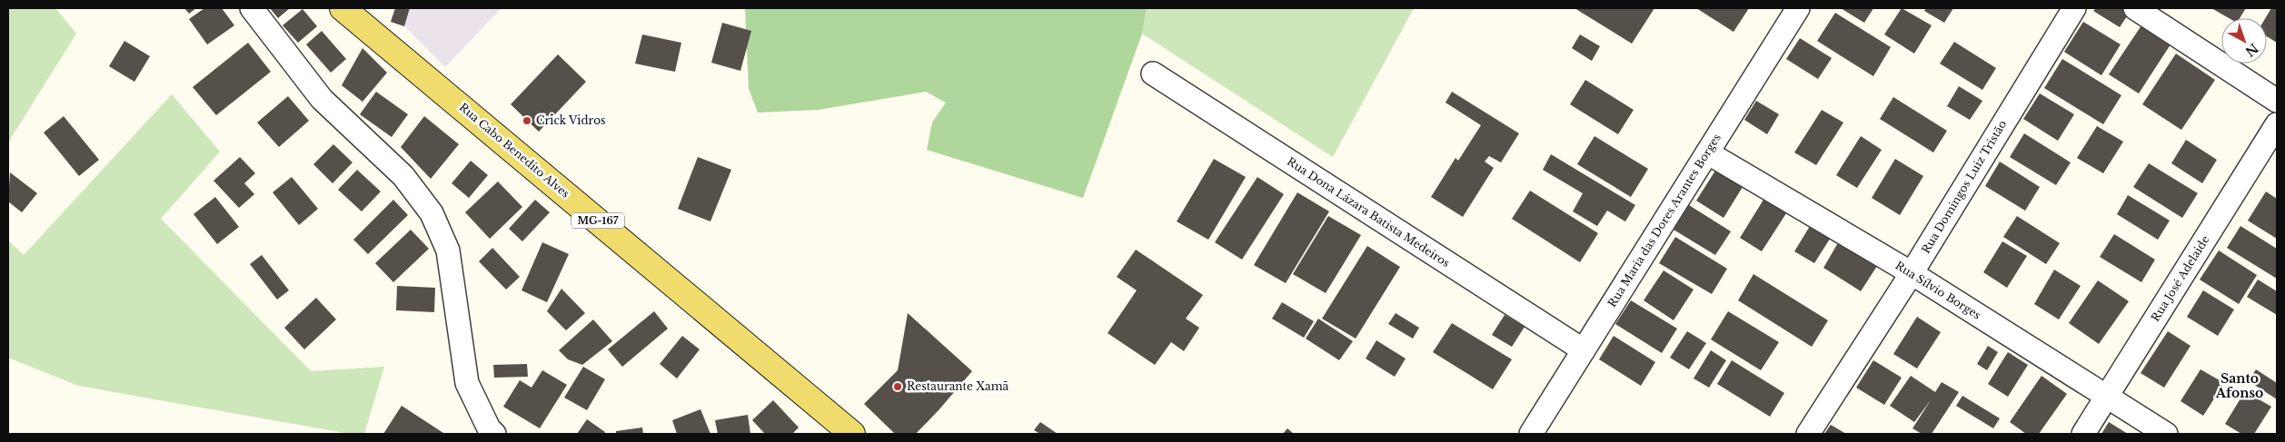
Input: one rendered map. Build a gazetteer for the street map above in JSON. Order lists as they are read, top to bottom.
{
  "streets": {
    "main road": ["Rua Cabo Benedito Alves", "MG-167"],
    "street": [
      "Rua Domingos Luiz Tristão",
      "Rua Dona Lázara Batista Medeiros",
      "Rua Maria das Dores Arantes Borges",
      "Rua José Adelaide",
      "Rua Sílvio Borges"
    ]
  },
  "crossings": [
    ["Rua Domingos Luiz Tristão", "Rua Sílvio Borges"],
    ["Rua Dona Lázara Batista Medeiros", "Rua Maria das Dores Arantes Borges"],
    ["Rua Maria das Dores Arantes Borges", "Rua Sílvio Borges"],
    ["Rua José Adelaide", "Rua Sílvio Borges"]
  ],
  "districts": ["Santo Afonso"],
  "places": ["Crick Vidros", "Restaurante Xamã"],
  "north": "bottom right"
}
